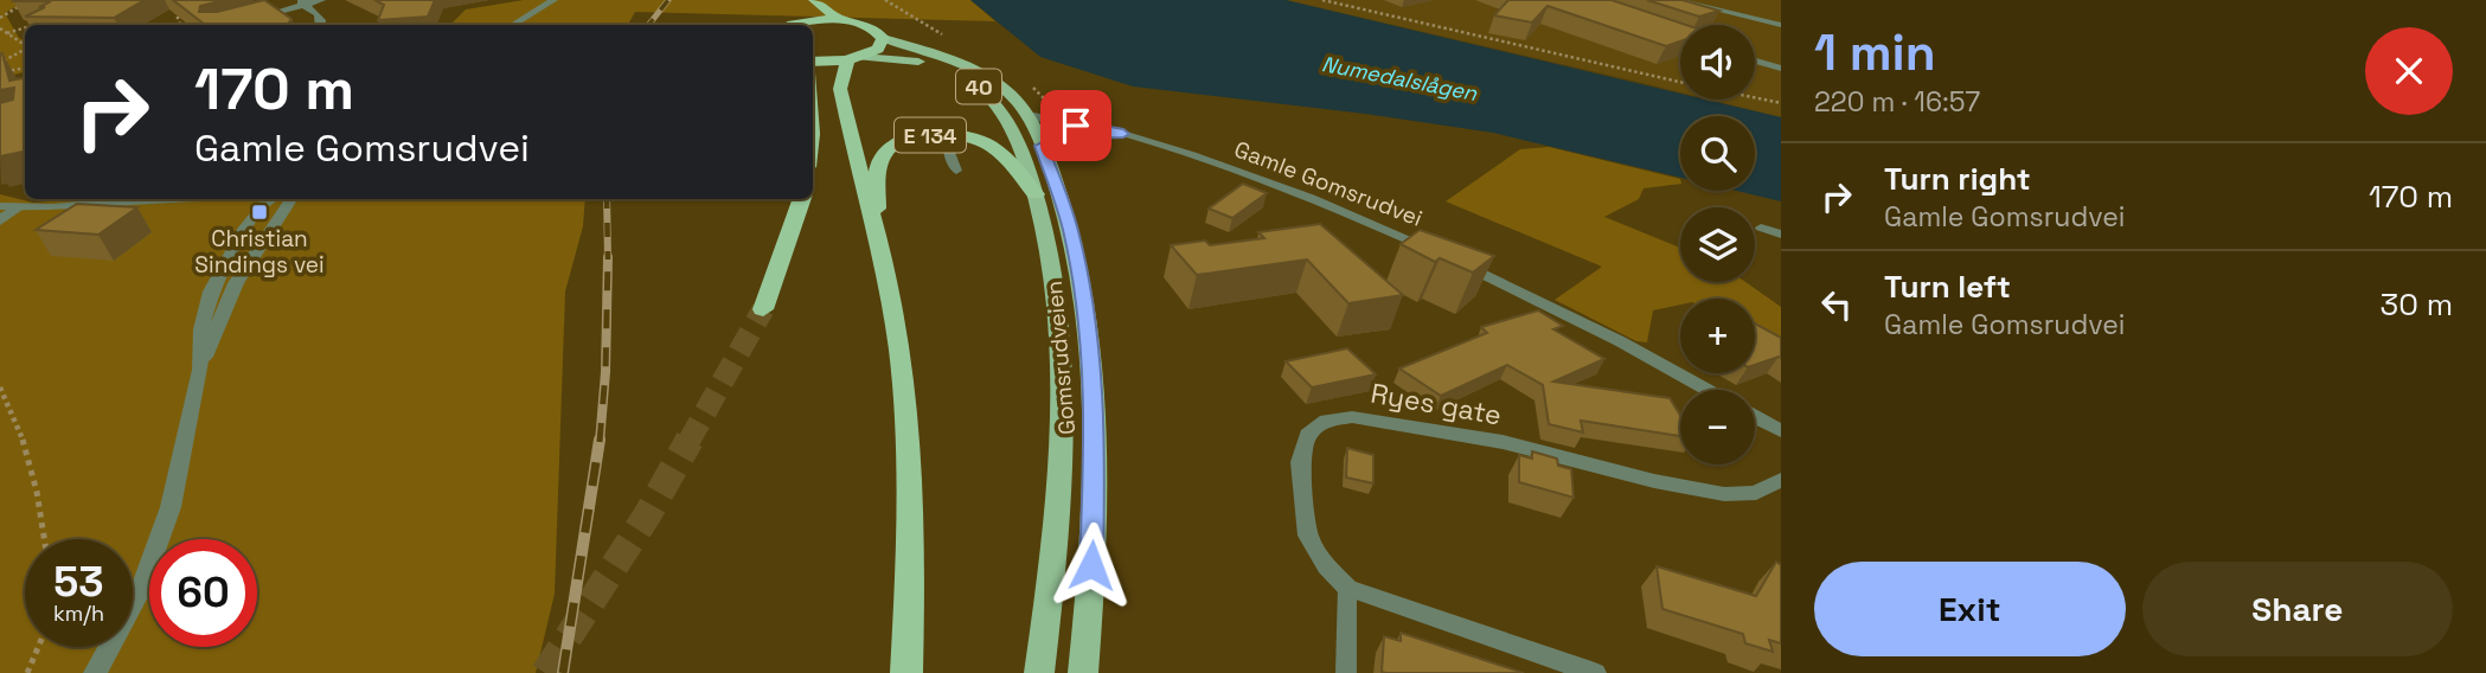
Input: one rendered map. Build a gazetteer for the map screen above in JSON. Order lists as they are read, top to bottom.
{
  "streets": {
    "highway": ["E 134"],
    "main road": ["40", "Gomsrudveien"],
    "street": ["Gamle Gomsrudvei", "Ryes gate"]
  },
  "crossings": [
    ["E 134", "Gomsrudveien"],
    ["Gamle Gomsrudvei", "Gomsrudveien"]
  ],
  "water": ["Numedalslågen"],
  "places": {
    "transit": ["Christian Sindings vei"]
  },
  "page": {
    "heading": ["1 min", "220 m · 16:57"],
    "map_buttons": ["+", "−"],
    "turn": ["170 m", "Gamle Gomsrudvei"],
    "list": [
      {
        "name": "Turn right",
        "note": "Gamle Gomsrudvei",
        "value": "170 m"
      },
      {
        "name": "Turn left",
        "note": "Gamle Gomsrudvei",
        "value": "30 m"
      }
    ],
    "speed": "53 km/h",
    "limit": "60",
    "buttons": ["Exit", "Share"]
  }
}
